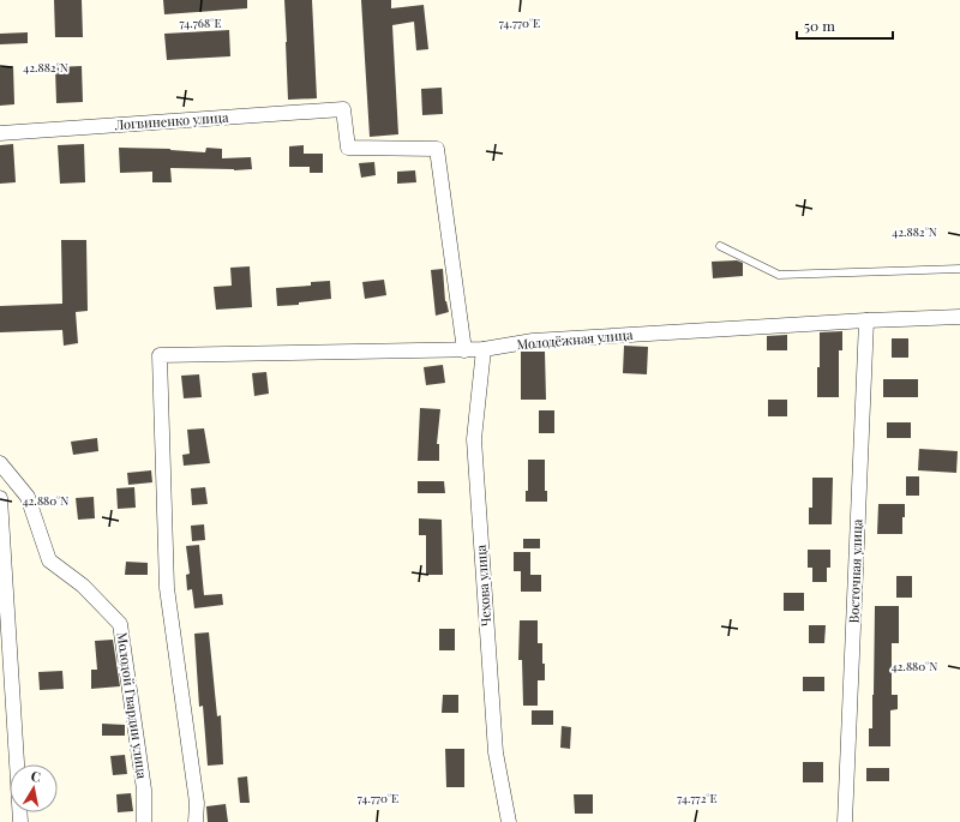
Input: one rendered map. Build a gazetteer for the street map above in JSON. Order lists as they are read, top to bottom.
{
  "streets": {
    "street": [
      "Логвиненко улица",
      "Молодёжная улица",
      "Восточная улица",
      "Чехова улица",
      "Молодой Гвардии улица"
    ]
  },
  "crossings": [
    ["Логвиненко улица", "Молодёжная улица"],
    ["Молодёжная улица", "Восточная улица"],
    ["Молодёжная улица", "Чехова улица"]
  ],
  "scale_bar": "50 m",
  "north": "top",
  "coordinates": [
    "74.768°E",
    "74.770°E",
    "42.882°N",
    "42.880°N",
    "74.772°E"
  ]
}
